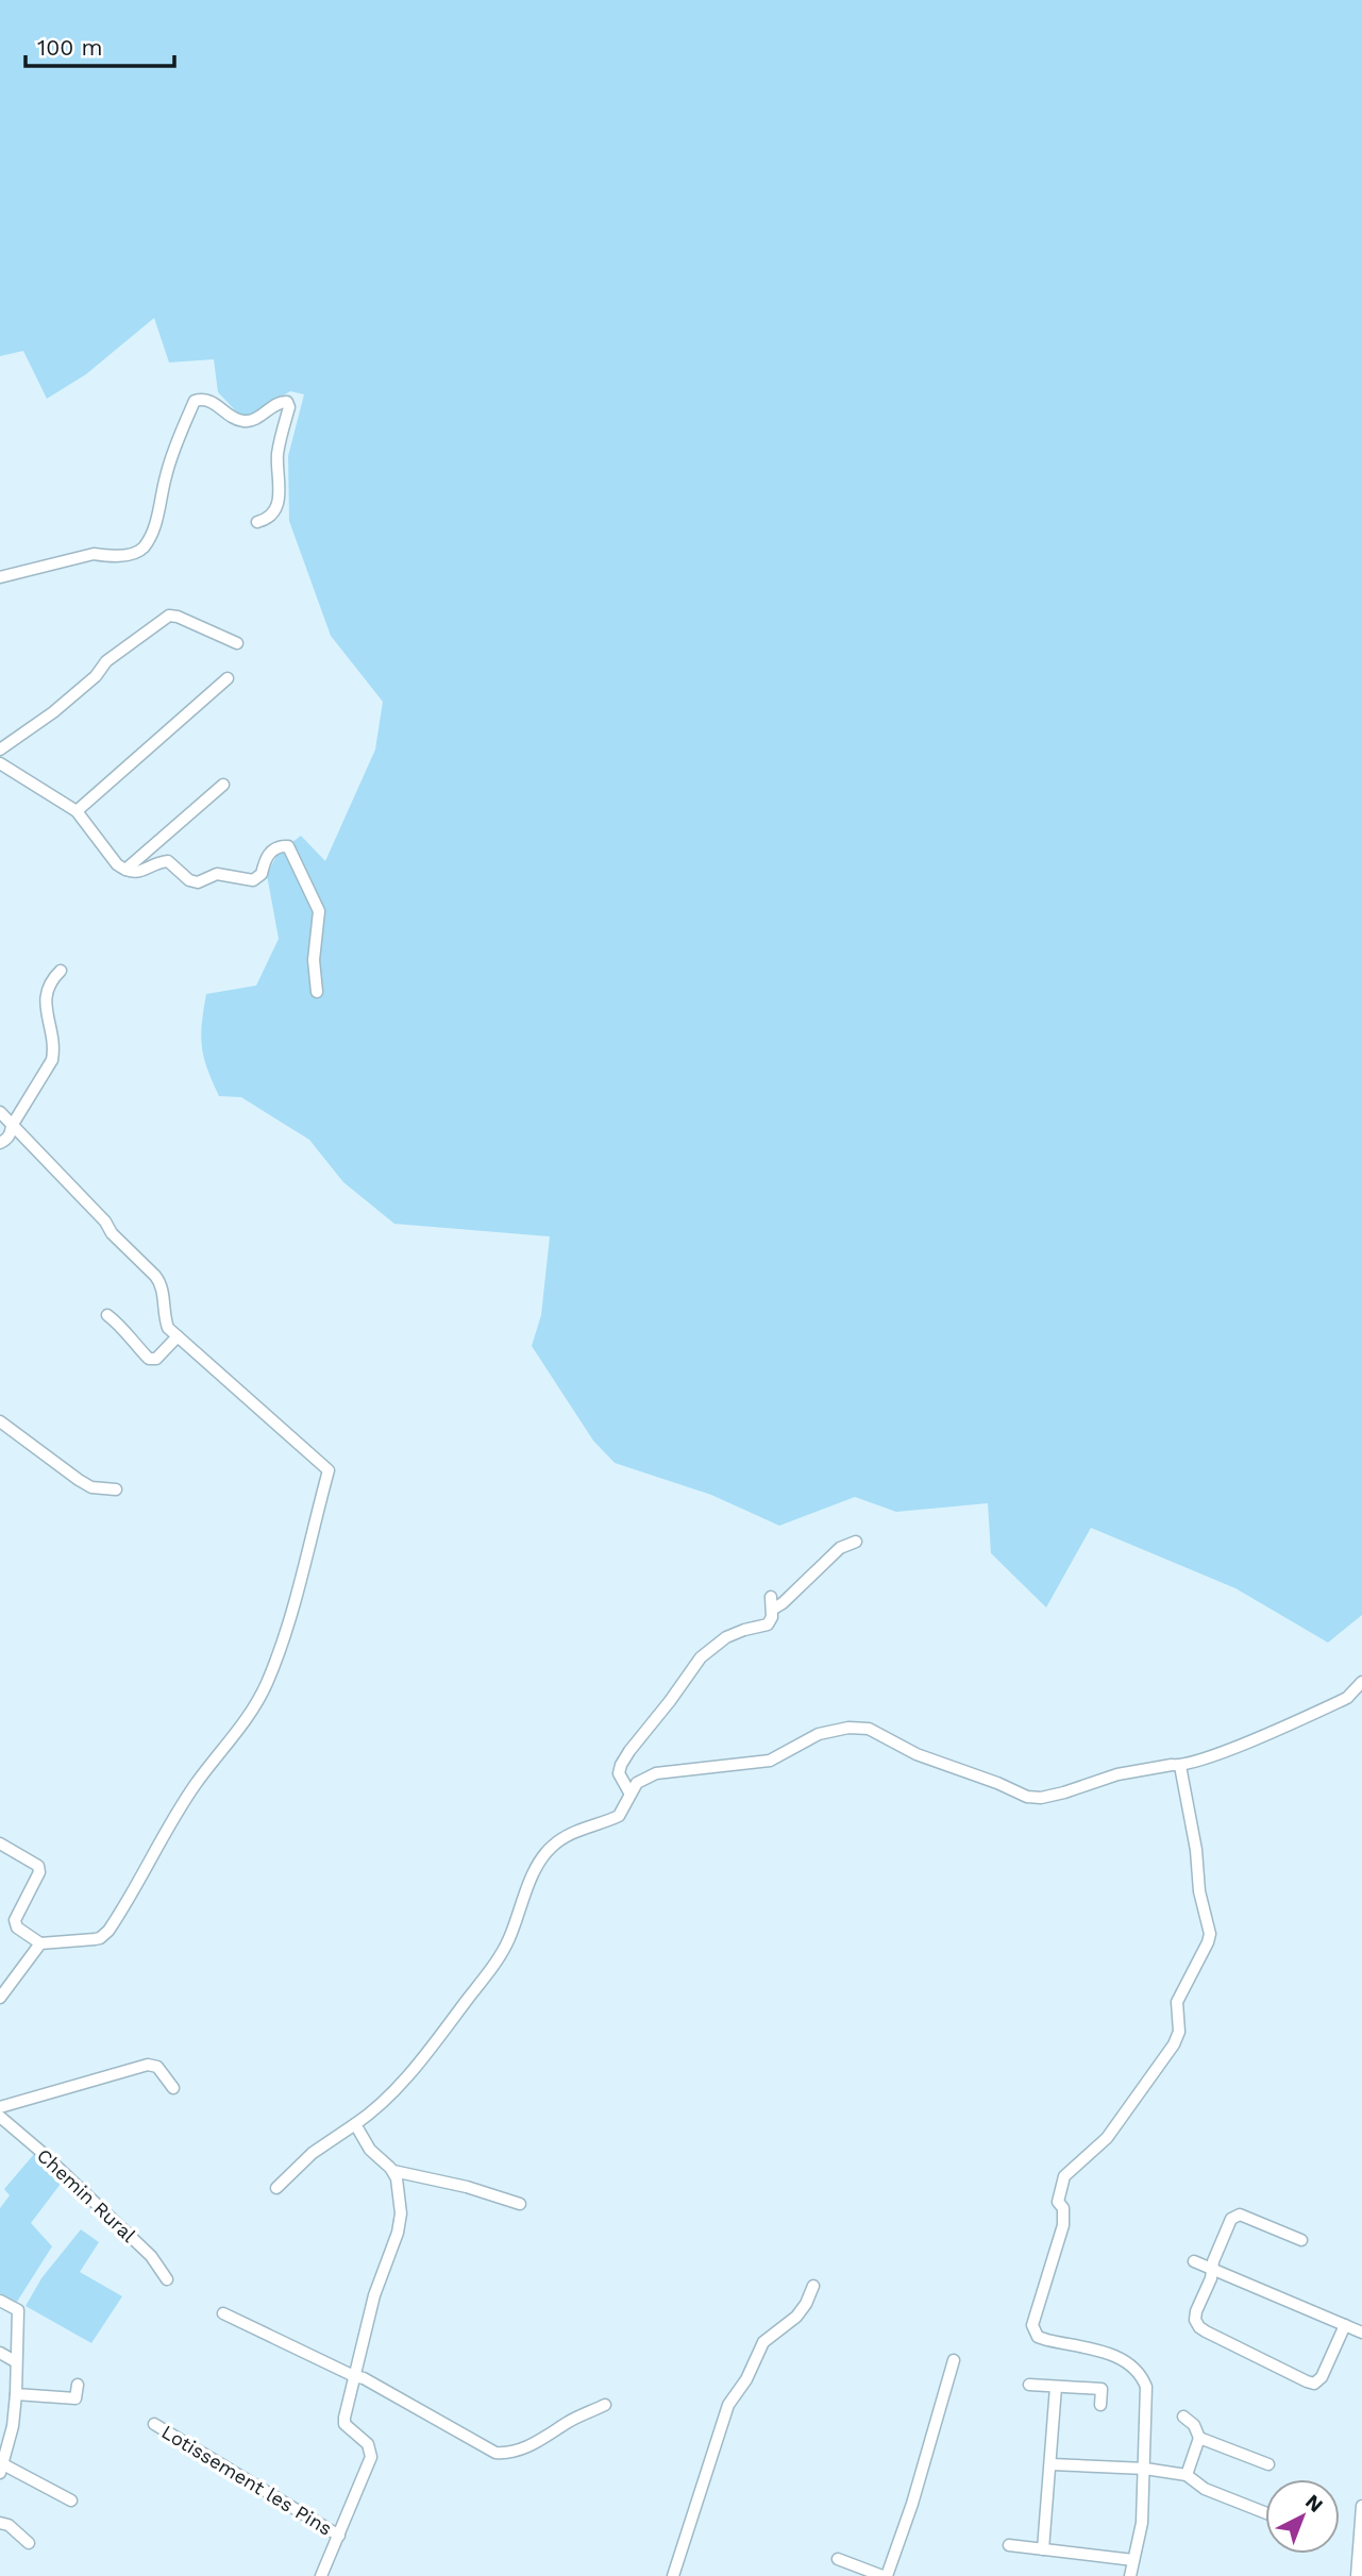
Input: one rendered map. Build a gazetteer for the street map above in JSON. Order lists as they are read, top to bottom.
{
  "streets": {
    "street": ["Chemin Rural", "Lotissement les Pins"]
  },
  "scale_bar": "100 m",
  "north": "top right"
}
